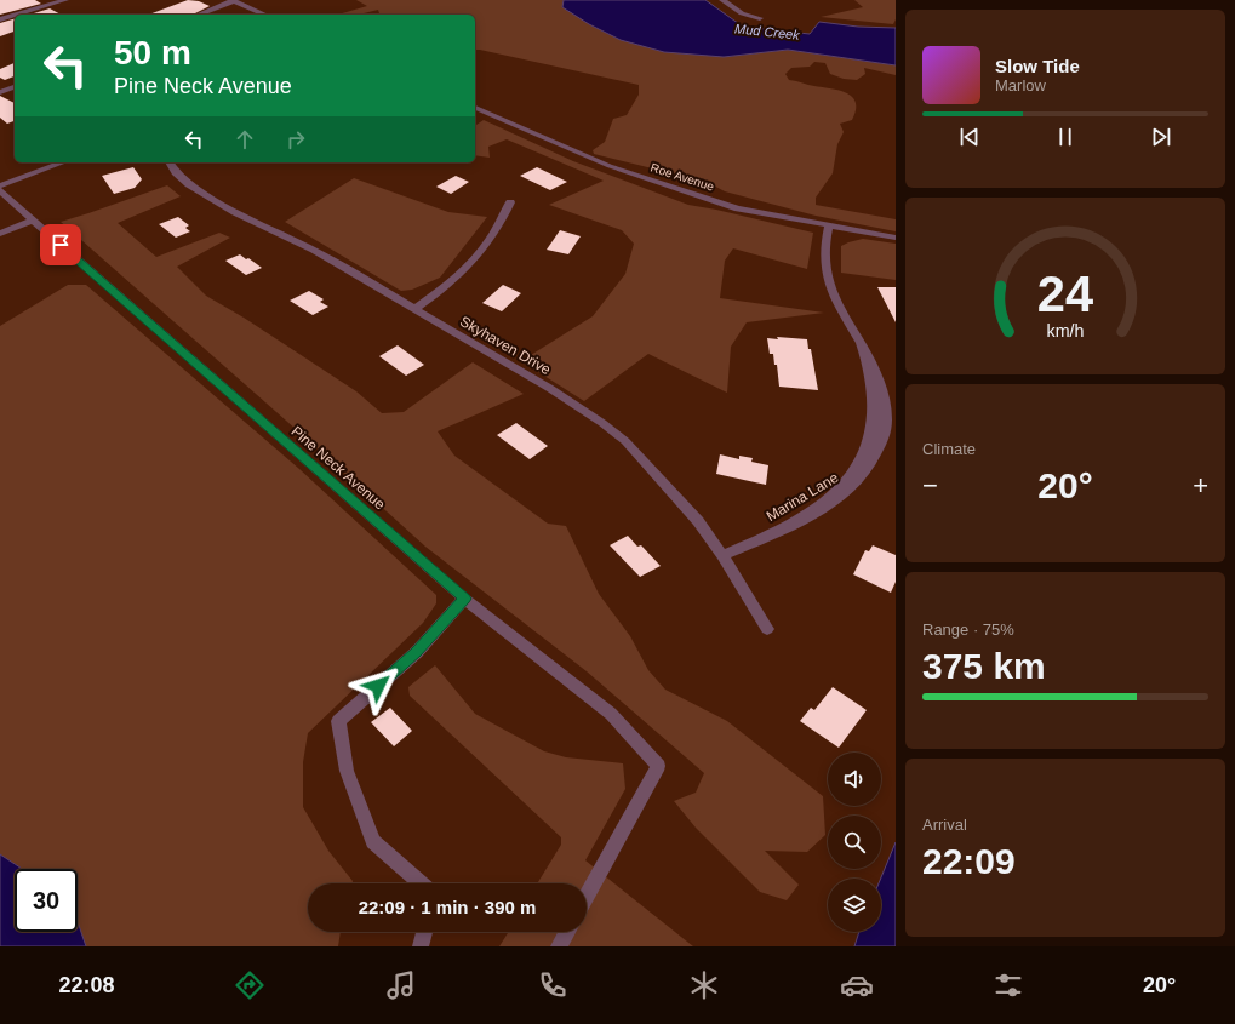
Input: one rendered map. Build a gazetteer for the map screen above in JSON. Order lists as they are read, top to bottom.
{
  "streets": {
    "street": [
      "Roe Avenue",
      "Skyhaven Drive",
      "Pine Neck Avenue",
      "Marina Lane"
    ]
  },
  "crossings": [
    ["Roe Avenue", "Marina Lane"],
    ["Skyhaven Drive", "Marina Lane"]
  ],
  "water": ["Mud Creek"],
  "page": {
    "turn": ["50 m", "Pine Neck Avenue"],
    "song": ["Slow Tide", "Marlow"],
    "tile": [
      "Climate",
      ["Range · 75%", "375 km"],
      ["Arrival", "22:09"]
    ],
    "heat": ["−", "20°", "+"],
    "limit": "30",
    "trip": "22:09 · 1 min · 390 m",
    "tabs": ["22:08", "20°"],
    "gauge": ["24", "km/h"]
  }
}
